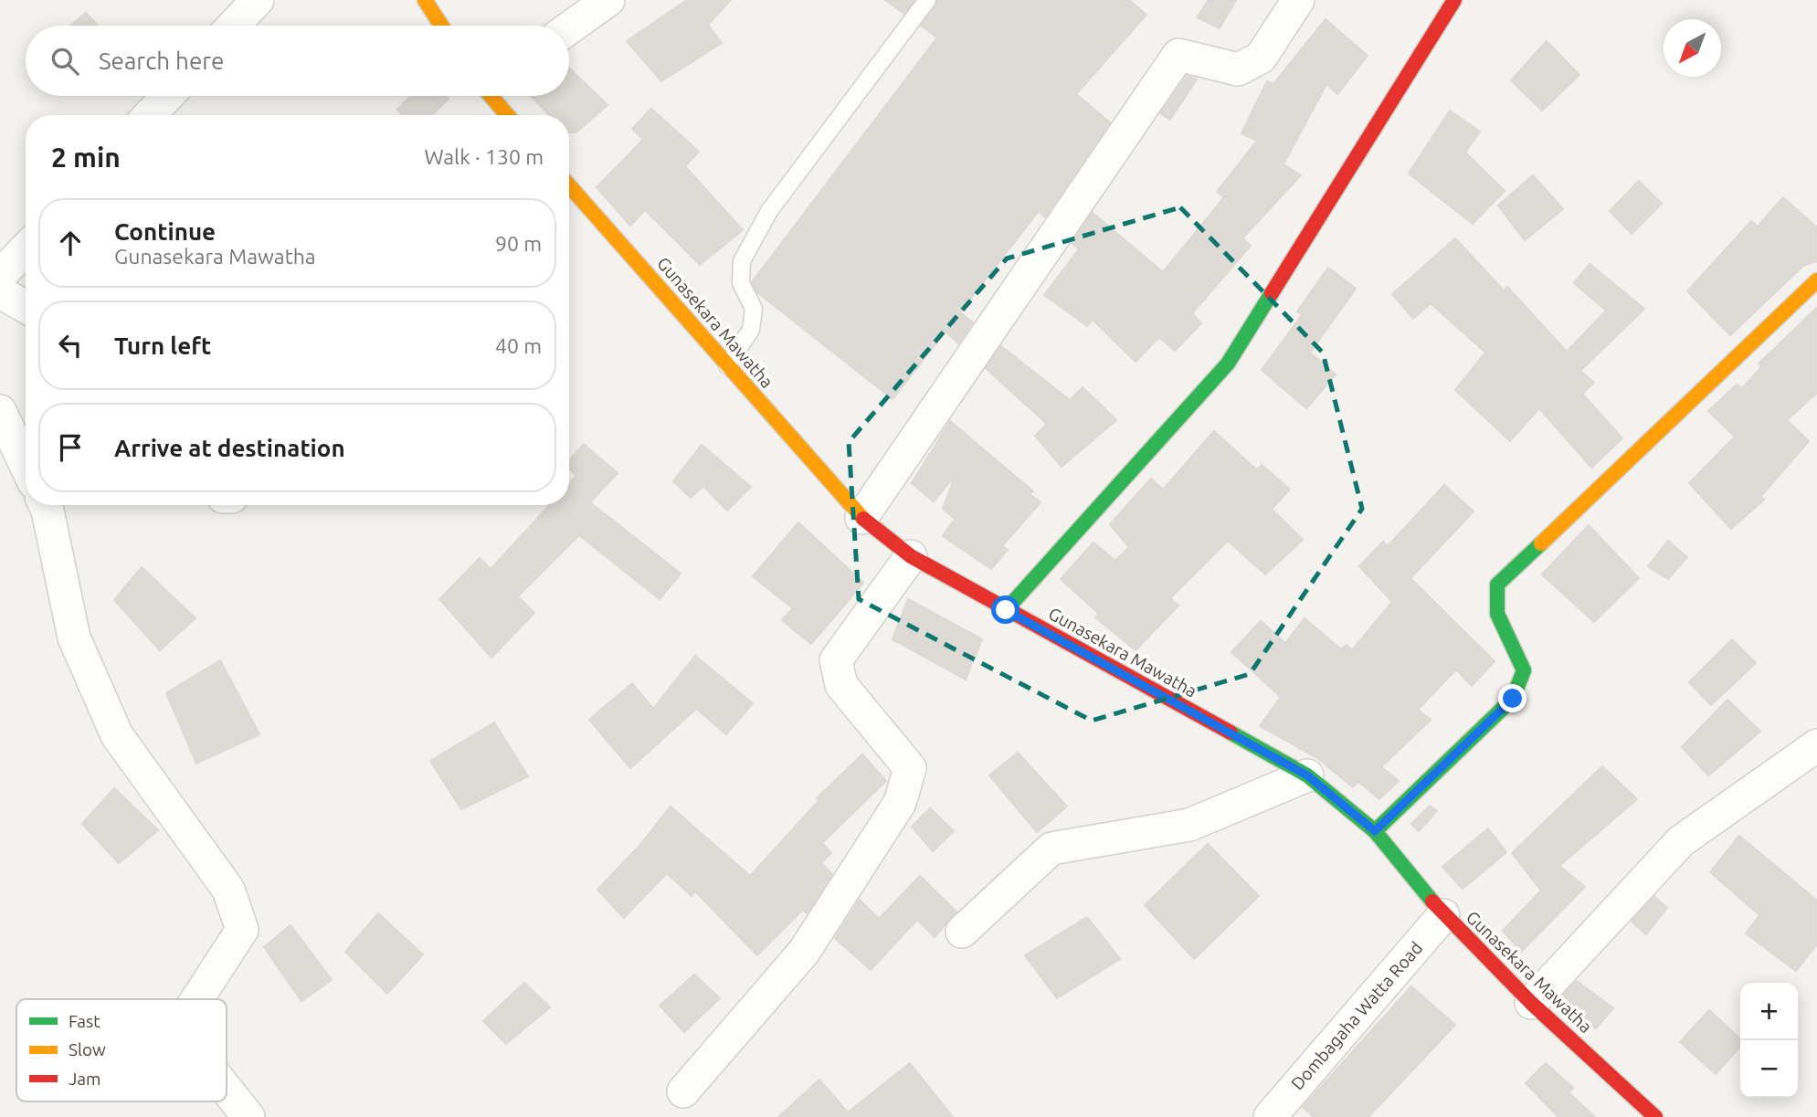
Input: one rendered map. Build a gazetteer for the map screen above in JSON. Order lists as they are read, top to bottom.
{
  "streets": {
    "street": ["Gunasekara Mawatha", "Dombagaha Watta Road"]
  },
  "crossings": [
    ["Gunasekara Mawatha", "Dombagaha Watta Road"]
  ],
  "legend": ["Fast", "Slow", "Jam"],
  "north": "bottom left",
  "page": {
    "search": "Search here",
    "heading": ["2 min", "Walk · 130 m"],
    "list": [
      ["Continue", "Gunasekara Mawatha", "90 m"],
      ["Turn left", "40 m"],
      "Arrive at destination"
    ],
    "map_buttons": ["+", "−"]
  }
}
